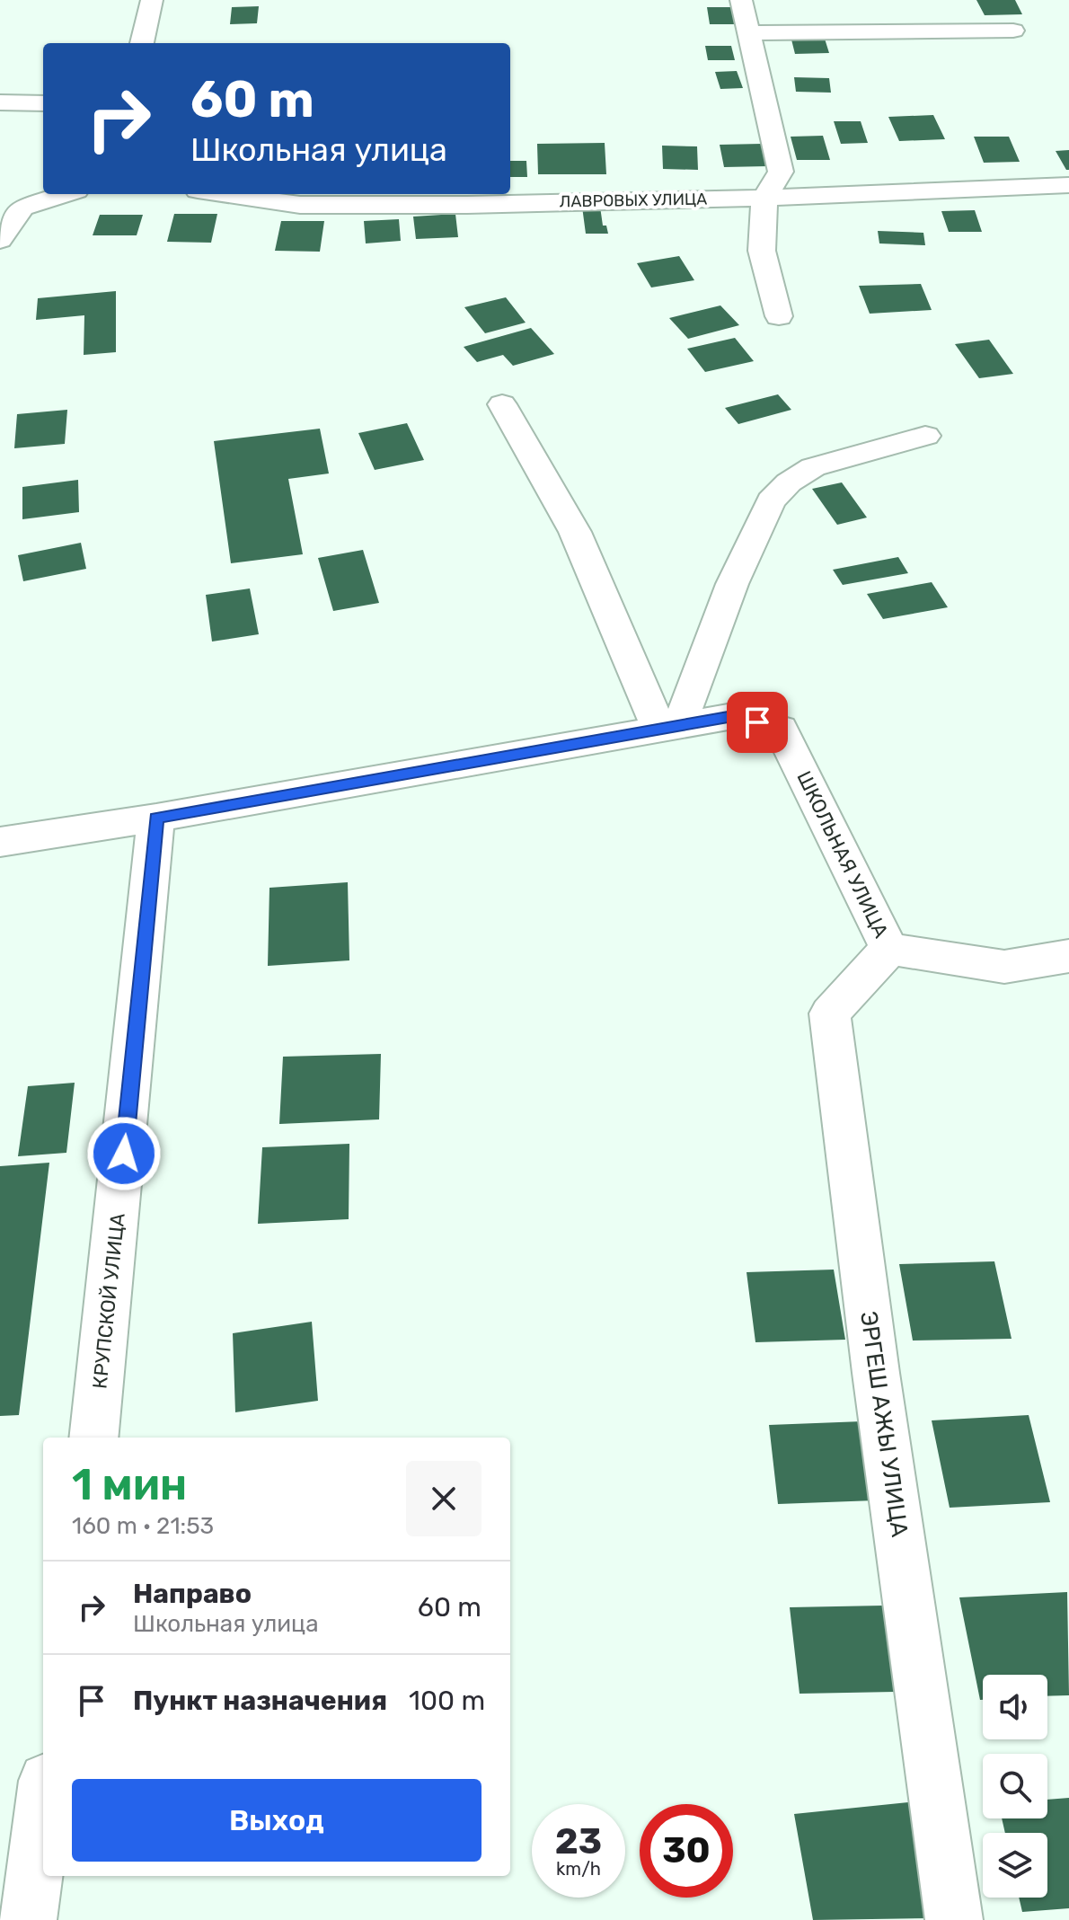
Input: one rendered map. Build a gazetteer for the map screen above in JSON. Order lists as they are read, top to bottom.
{
  "streets": {
    "street": [
      "ЛАВРОВЫХ УЛИЦА",
      "ШКОЛЬНАЯ УЛИЦА",
      "КРУПСКОЙ УЛИЦА",
      "ЭРГЕШ АЖЫ УЛИЦА"
    ]
  },
  "crossings": [
    ["ШКОЛЬНАЯ УЛИЦА", "КРУПСКОЙ УЛИЦА"],
    ["ШКОЛЬНАЯ УЛИЦА", "ЭРГЕШ АЖЫ УЛИЦА"]
  ],
  "page": {
    "turn": ["60 m", "Школьная улица"],
    "heading": ["1 мин", "160 m · 21:53"],
    "list": [
      {
        "name": "Направо",
        "note": "Школьная улица",
        "value": "60 m"
      },
      {
        "name": "Пункт назначения",
        "value": "100 m"
      }
    ],
    "buttons": "Выход",
    "speed": "23 km/h",
    "limit": "30"
  }
}
